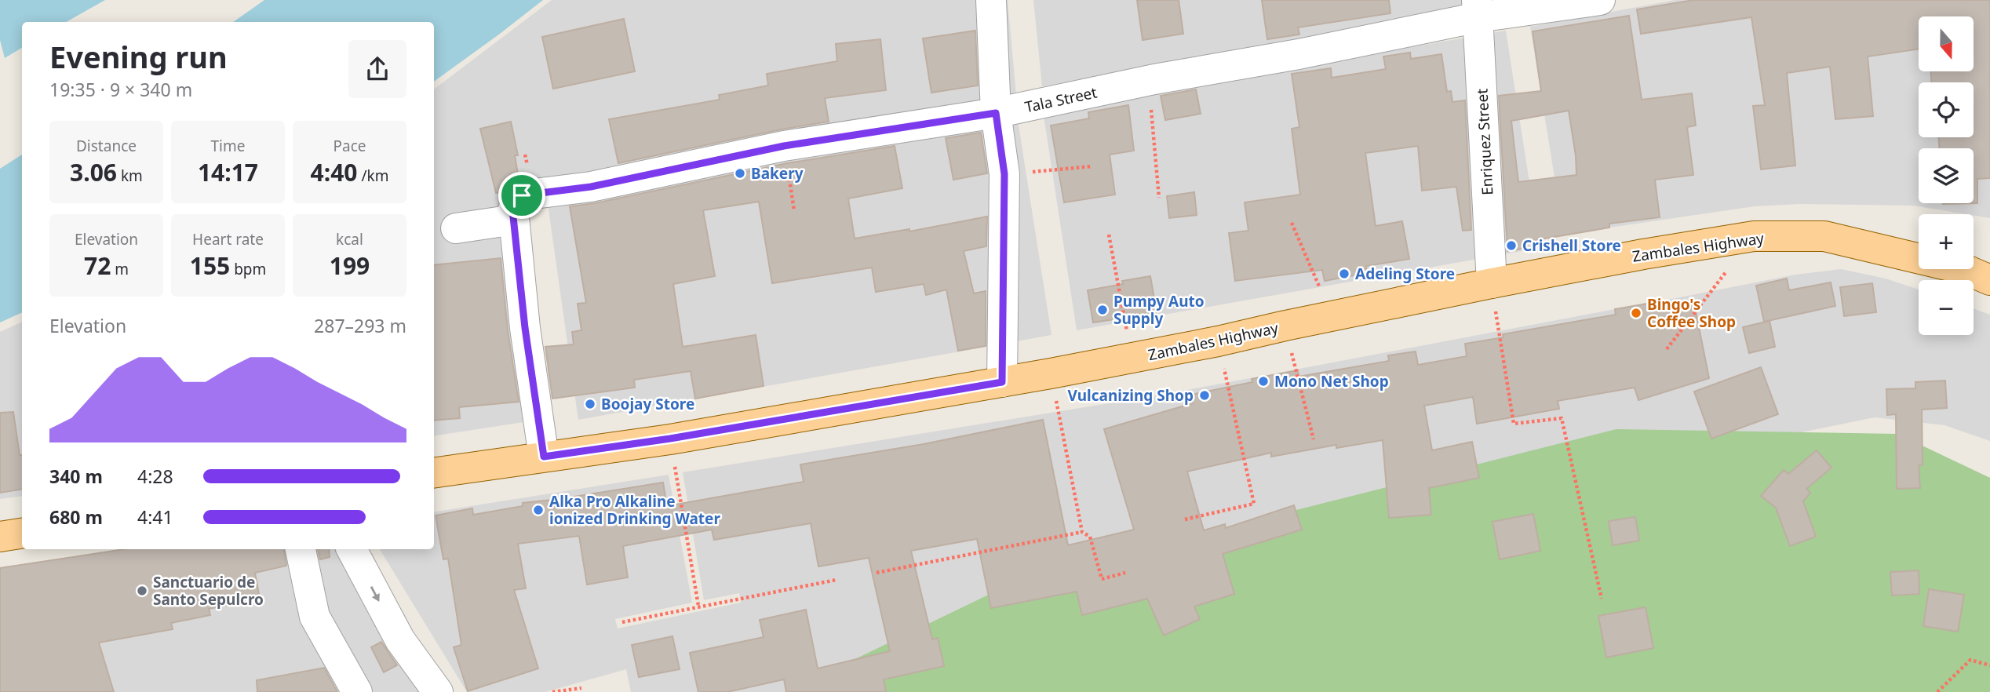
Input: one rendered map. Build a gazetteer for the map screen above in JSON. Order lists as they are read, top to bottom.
{
  "streets": {
    "main road": ["Zambales Highway"],
    "street": ["Tala Street", "Enriquez Street"]
  },
  "crossings": [
    ["Tala Street", "Enriquez Street"],
    ["Enriquez Street", "Zambales Highway"]
  ],
  "places": [
    "Bakery",
    "Crishell Store",
    "Adeling Store",
    "Pumpy Auto Supply",
    "Bingo's Coffee Shop",
    "Mono Net Shop",
    "Vulcanizing Shop",
    "Boojay Store",
    "Alka Pro Alkaline ionized Drinking Water",
    "Sanctuario de Santo Sepulcro"
  ],
  "north": "bottom",
  "page": {
    "map_buttons": ["+", "−"],
    "heading": ["Evening run", "19:35 · 9 × 340 m"],
    "stats": [
      ["Distance", "3.06 km"],
      ["Time", "14:17"],
      ["Pace", "4:40 /km"],
      ["Elevation", "72 m"],
      ["Heart rate", "155 bpm"],
      ["kcal", "199"]
    ],
    "chart": ["Elevation", "287–293 m"],
    "list": [
      {
        "name": "340 m",
        "note": "4:28"
      },
      {
        "name": "680 m",
        "note": "4:41"
      }
    ]
  }
}
